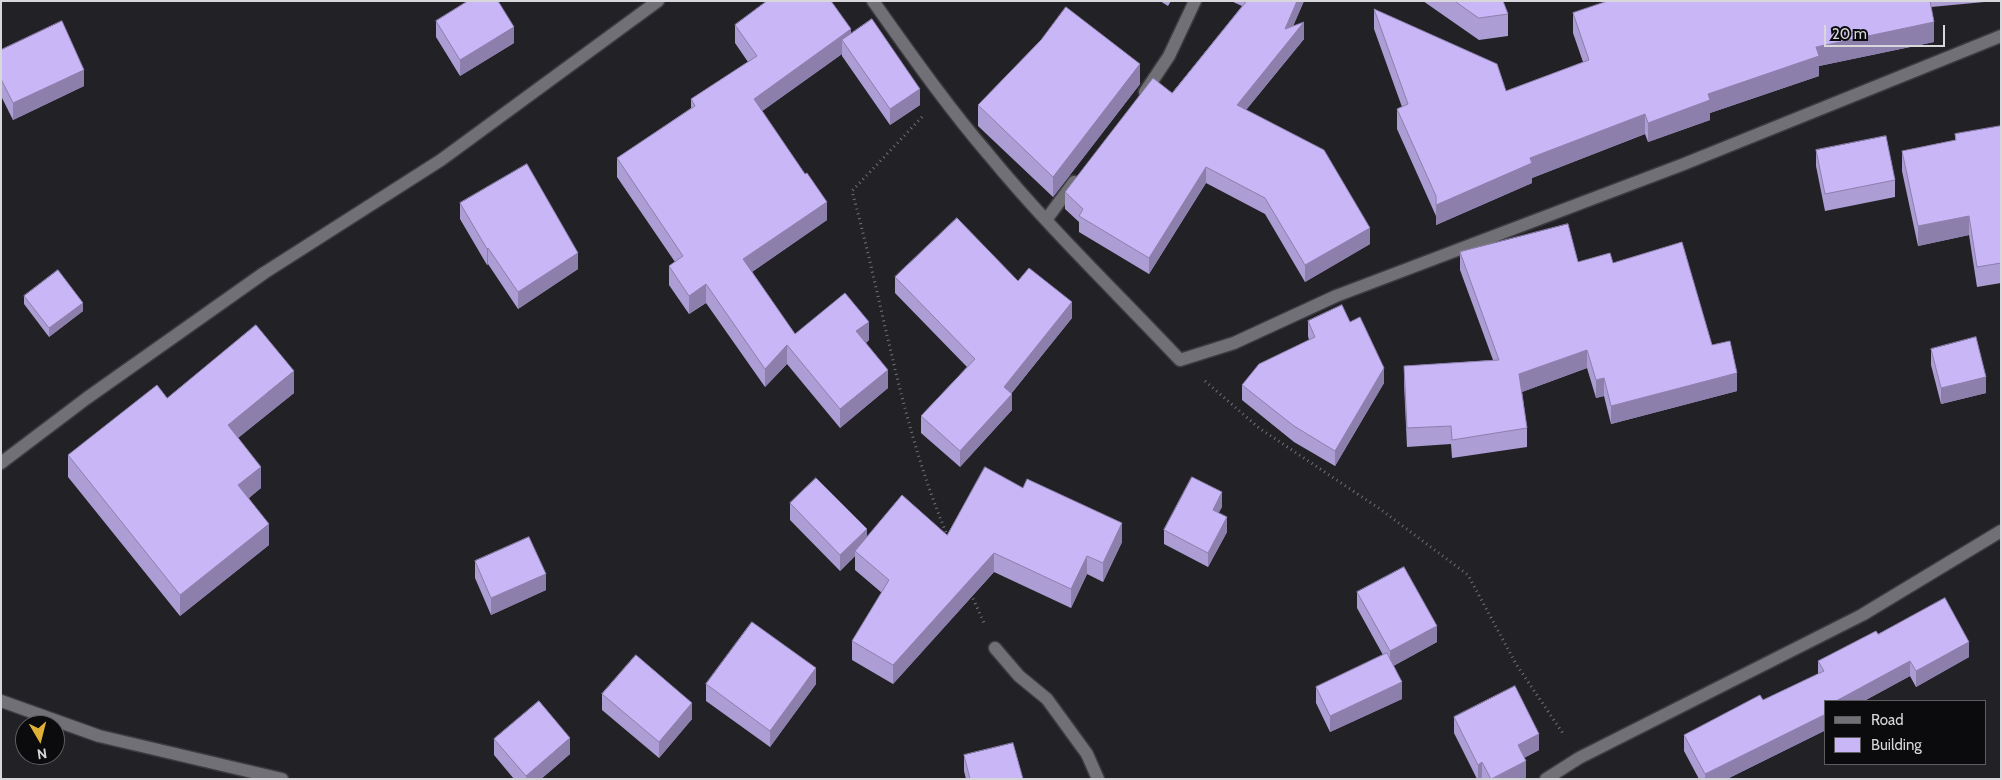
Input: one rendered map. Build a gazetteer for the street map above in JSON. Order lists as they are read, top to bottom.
{
  "legend": ["Road", "Building"],
  "scale_bar": "20 m",
  "north": "bottom"
}
